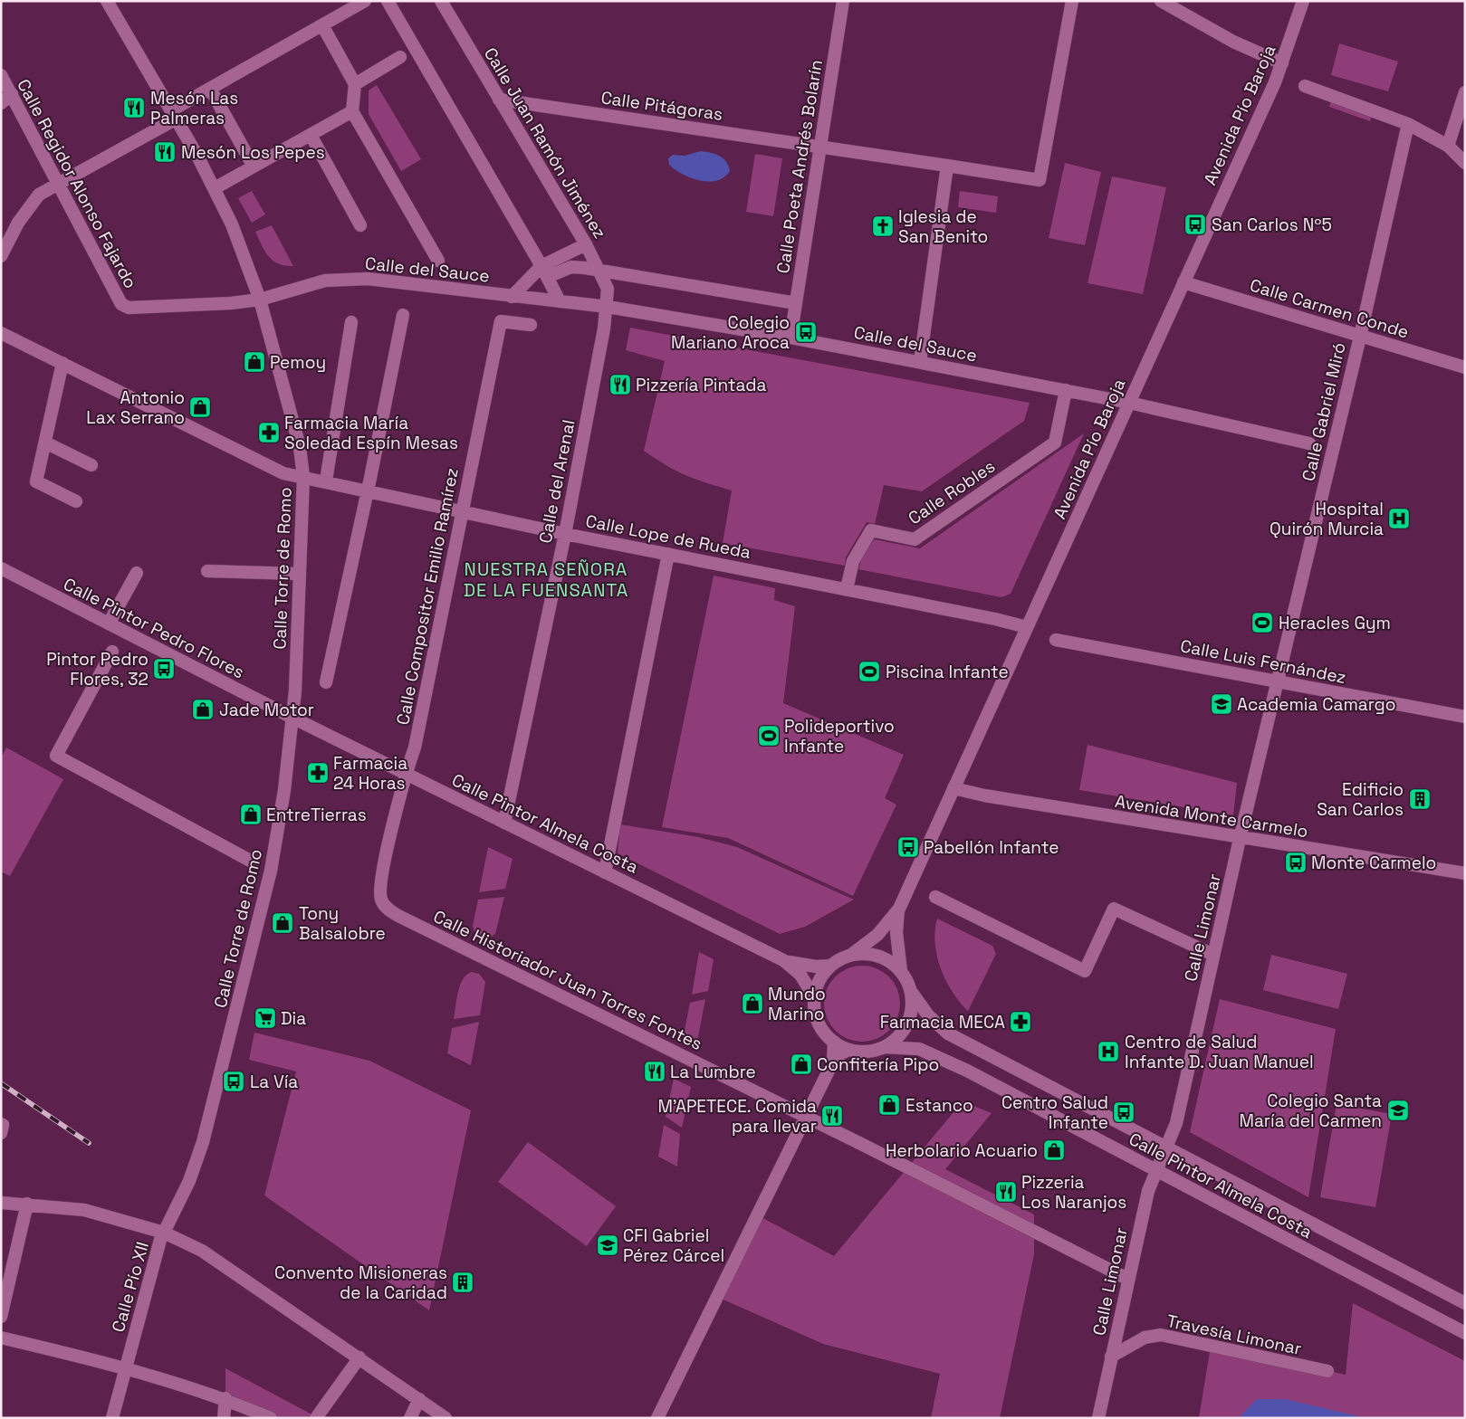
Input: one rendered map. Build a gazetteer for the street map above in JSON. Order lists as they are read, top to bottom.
{
  "streets": {
    "street": [
      "Calle Pitágoras",
      "Avenida Pío Baroja",
      "Calle Juan Ramón Jiménez",
      "Calle Poeta Andrés Bolarín",
      "Calle Regidor Alonso Fajardo",
      "Calle del Sauce",
      "Calle Carmen Conde",
      "Calle Gabriel Miró",
      "Calle del Arenal",
      "Calle Robles",
      "Calle Lope de Rueda",
      "Calle Torre de Romo",
      "Calle Compositor Emilio Ramírez",
      "Calle Pintor Pedro Flores",
      "Calle Luis Fernández",
      "Avenida Monte Carmelo",
      "Calle Pintor Almela Costa",
      "Calle Limonar",
      "Calle Historiador Juan Torres Fontes",
      "Calle Pío XII",
      "Travesía Limonar"
    ]
  },
  "crossings": [
    ["Calle Pitágoras", "Calle Juan Ramón Jiménez"],
    ["Calle Pitágoras", "Calle Poeta Andrés Bolarín"],
    ["Avenida Pío Baroja", "Calle del Sauce"],
    ["Avenida Pío Baroja", "Calle Carmen Conde"],
    ["Avenida Pío Baroja", "Calle Lope de Rueda"],
    ["Avenida Pío Baroja", "Avenida Monte Carmelo"],
    ["Avenida Pío Baroja", "Calle Pintor Almela Costa"],
    ["Calle Juan Ramón Jiménez", "Calle del Sauce"],
    ["Calle Juan Ramón Jiménez", "Calle del Arenal"],
    ["Calle Poeta Andrés Bolarín", "Calle del Sauce"],
    ["Calle Regidor Alonso Fajardo", "Calle del Sauce"],
    ["Calle Regidor Alonso Fajardo", "Calle Torre de Romo"],
    ["Calle del Sauce", "Calle del Arenal"],
    ["Calle del Sauce", "Calle Robles"],
    ["Calle del Sauce", "Calle Torre de Romo"],
    ["Calle Carmen Conde", "Calle Gabriel Miró"],
    ["Calle Gabriel Miró", "Calle Luis Fernández"],
    ["Calle Gabriel Miró", "Avenida Monte Carmelo"],
    ["Calle Gabriel Miró", "Calle Limonar"],
    ["Calle del Arenal", "Calle Lope de Rueda"],
    ["Calle del Arenal", "Calle Pintor Almela Costa"],
    ["Calle Robles", "Calle Lope de Rueda"],
    ["Calle Lope de Rueda", "Calle Torre de Romo"],
    ["Calle Lope de Rueda", "Calle Compositor Emilio Ramírez"],
    ["Calle Torre de Romo", "Calle Pintor Pedro Flores"],
    ["Calle Torre de Romo", "Calle Pintor Almela Costa"],
    ["Calle Torre de Romo", "Calle Pío XII"],
    ["Calle Compositor Emilio Ramírez", "Calle Pintor Almela Costa"],
    ["Calle Compositor Emilio Ramírez", "Calle Historiador Juan Torres Fontes"],
    ["Calle Pintor Pedro Flores", "Calle Pintor Almela Costa"],
    ["Avenida Monte Carmelo", "Calle Limonar"],
    ["Calle Pintor Almela Costa", "Calle Limonar"],
    ["Calle Limonar", "Calle Historiador Juan Torres Fontes"],
    ["Calle Limonar", "Travesía Limonar"]
  ],
  "districts": ["NUESTRA SEÑORA DE LA FUENSANTA"],
  "places": {
    "restaurant": [
      "Mesón Las Palmeras",
      "Mesón Los Pepes",
      "Pizzería Pintada",
      "La Lumbre",
      "M'APETECE. Comida para llevar",
      "Pizzeria Los Naranjos"
    ],
    "bus stop": [
      "San Carlos Nº5",
      "Colegio Mariano Aroca",
      "Pintor Pedro Flores, 32",
      "Pabellón Infante",
      "Monte Carmelo",
      "La Vía",
      "Centro Salud Infante"
    ],
    "church": ["Iglesia de San Benito"],
    "shop": [
      "Pemoy",
      "Antonio Lax Serrano",
      "Jade Motor",
      "EntreTierras",
      "Tony Balsalobre",
      "Mundo Marino",
      "Confitería Pipo",
      "Estanco",
      "Herbolario Acuario"
    ],
    "pharmacy": ["Farmacia María Soledad Espín Mesas", "Farmacia 24 Horas", "Farmacia MECA"],
    "hospital": ["Hospital Quirón Murcia", "Centro de Salud Infante D. Juan Manuel"],
    "sports": ["Heracles Gym", "Piscina Infante", "Polideportivo Infante"],
    "school or university": ["Academia Camargo", "Colegio Santa María del Carmen", "CFI Gabriel Pérez Cárcel"],
    "building": ["Edificio San Carlos", "Convento Misioneras de la Caridad"],
    "supermarket": ["Dia"]
  }
}
